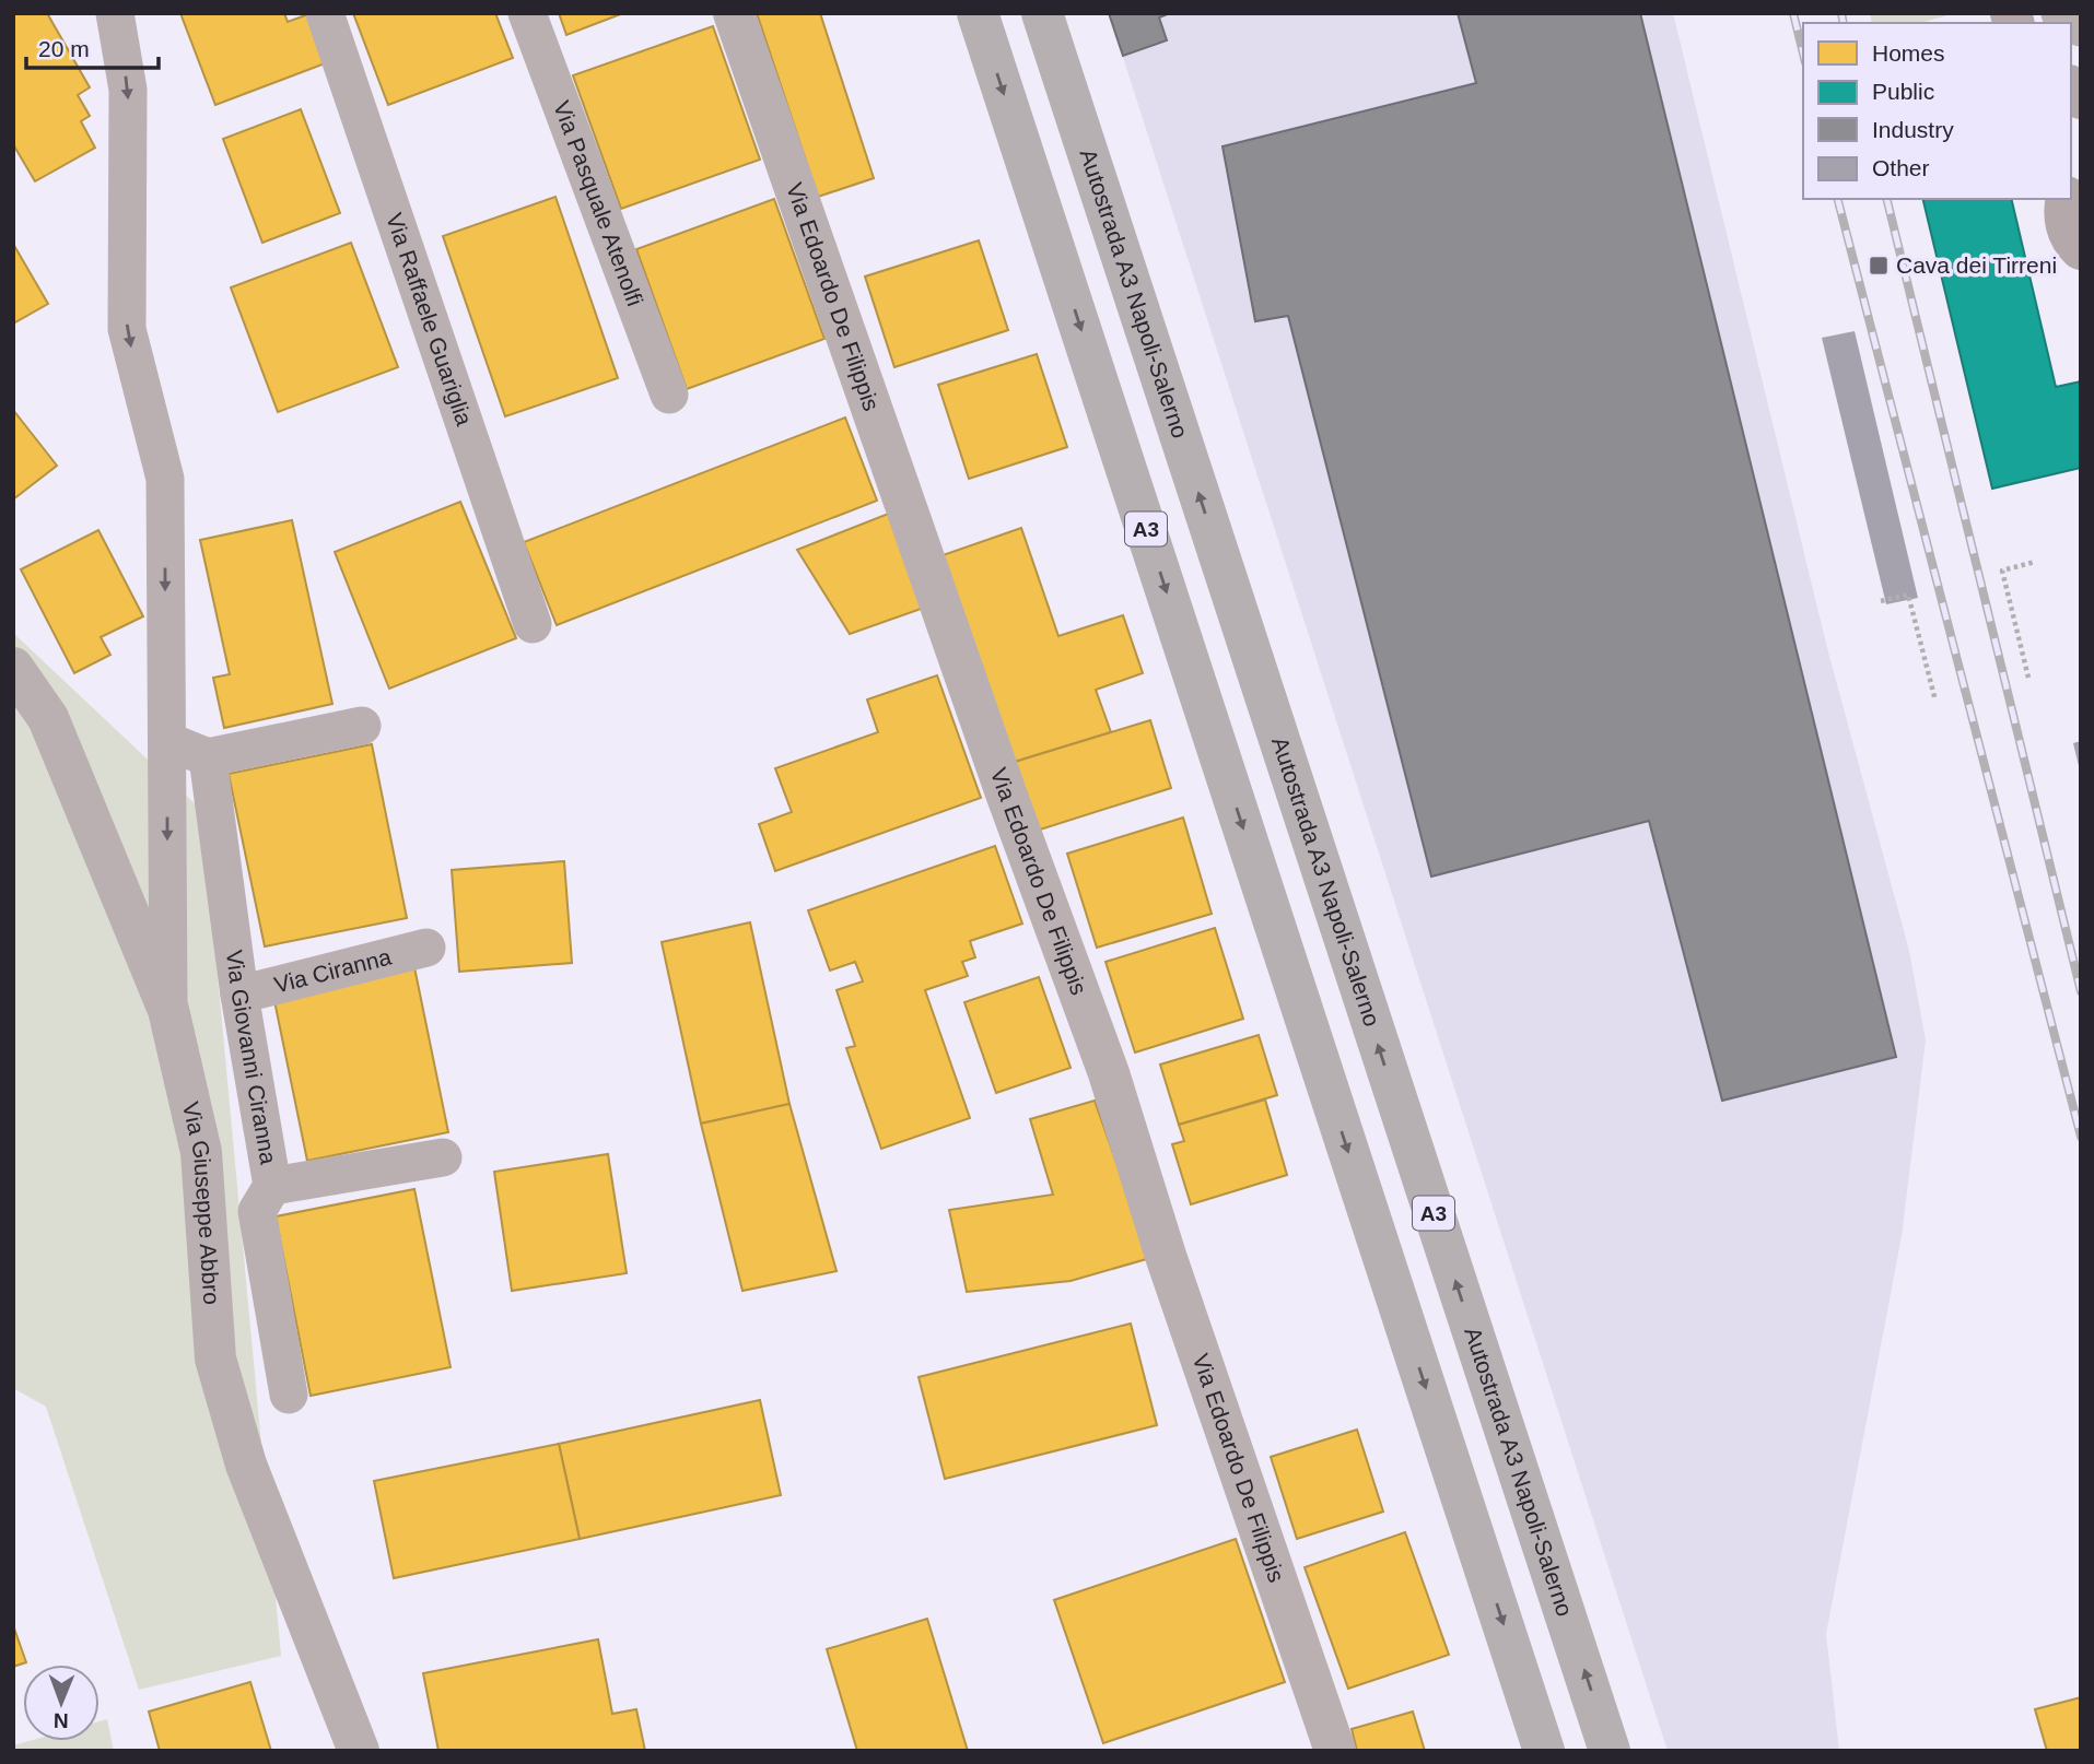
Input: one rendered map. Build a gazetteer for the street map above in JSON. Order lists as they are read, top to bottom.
{
  "streets": {
    "highway": ["Autostrada A3 Napoli-Salerno", "A3"],
    "street": [
      "Via Pasquale Atenolfi",
      "Via Edoardo De Filippis",
      "Via Raffaele Guariglia",
      "Via Ciranna",
      "Via Giovanni Ciranna",
      "Via Giuseppe Abbro"
    ]
  },
  "crossings": [
    ["Via Ciranna", "Via Giovanni Ciranna"]
  ],
  "places": {
    "transit": ["Cava dei Tirreni"]
  },
  "legend": [
    "Homes",
    "Public",
    "Industry",
    "Other"
  ],
  "scale_bar": "20 m",
  "north": "bottom"
}
